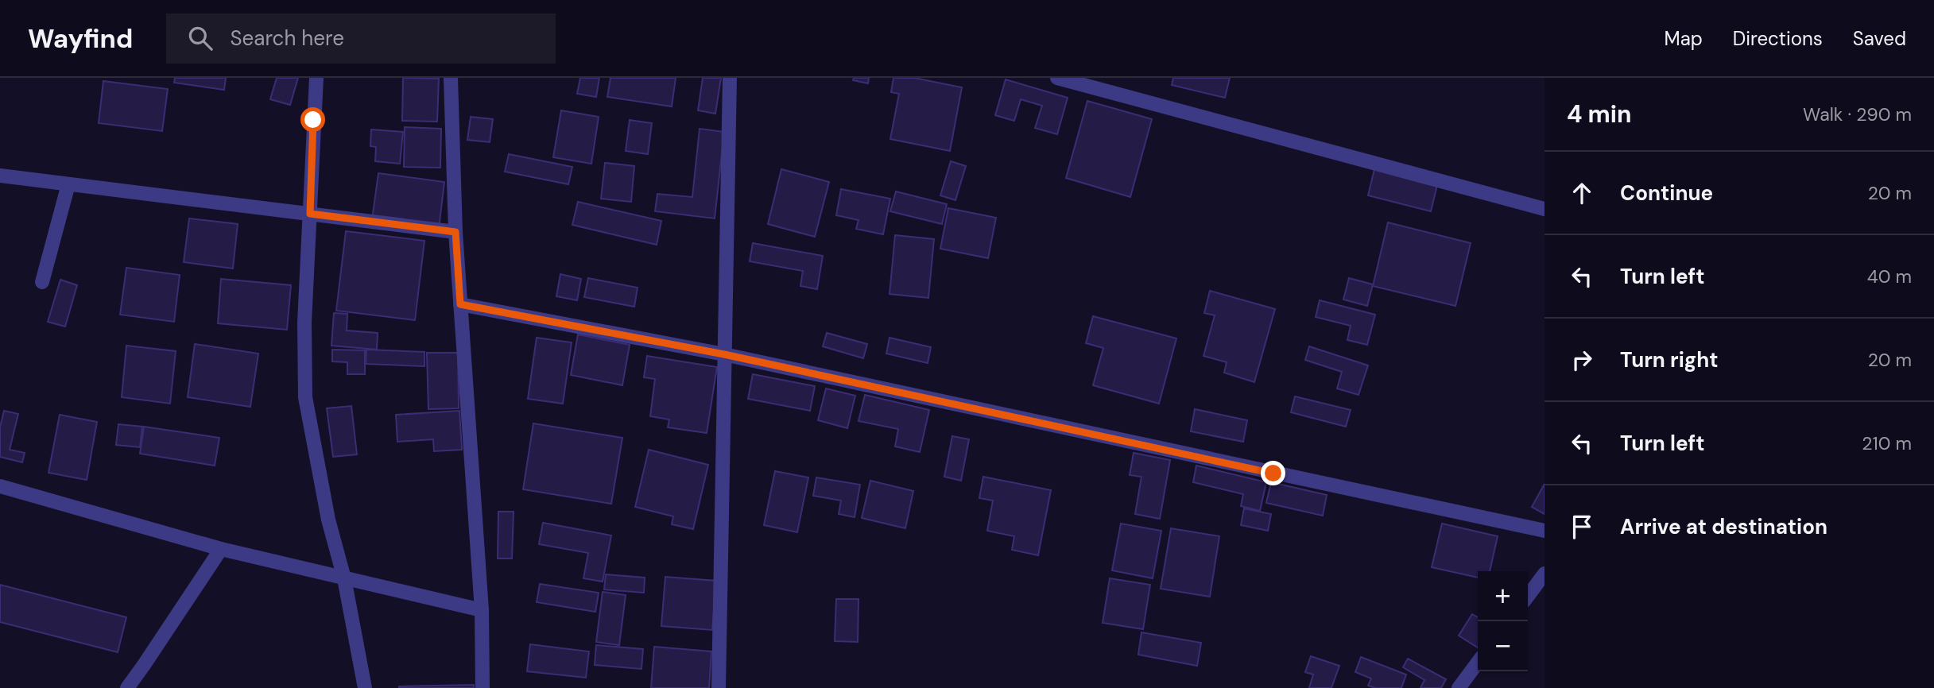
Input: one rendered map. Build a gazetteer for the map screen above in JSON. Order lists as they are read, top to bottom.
{
  "page": {
    "header": "Wayfind",
    "search": "Search here",
    "nav": ["Map", "Directions", "Saved"],
    "heading": ["4 min", "Walk · 290 m"],
    "list": [
      ["Continue", "20 m"],
      ["Turn left", "40 m"],
      ["Turn right", "20 m"],
      ["Turn left", "210 m"],
      "Arrive at destination"
    ],
    "map_buttons": ["+", "−"]
  }
}
